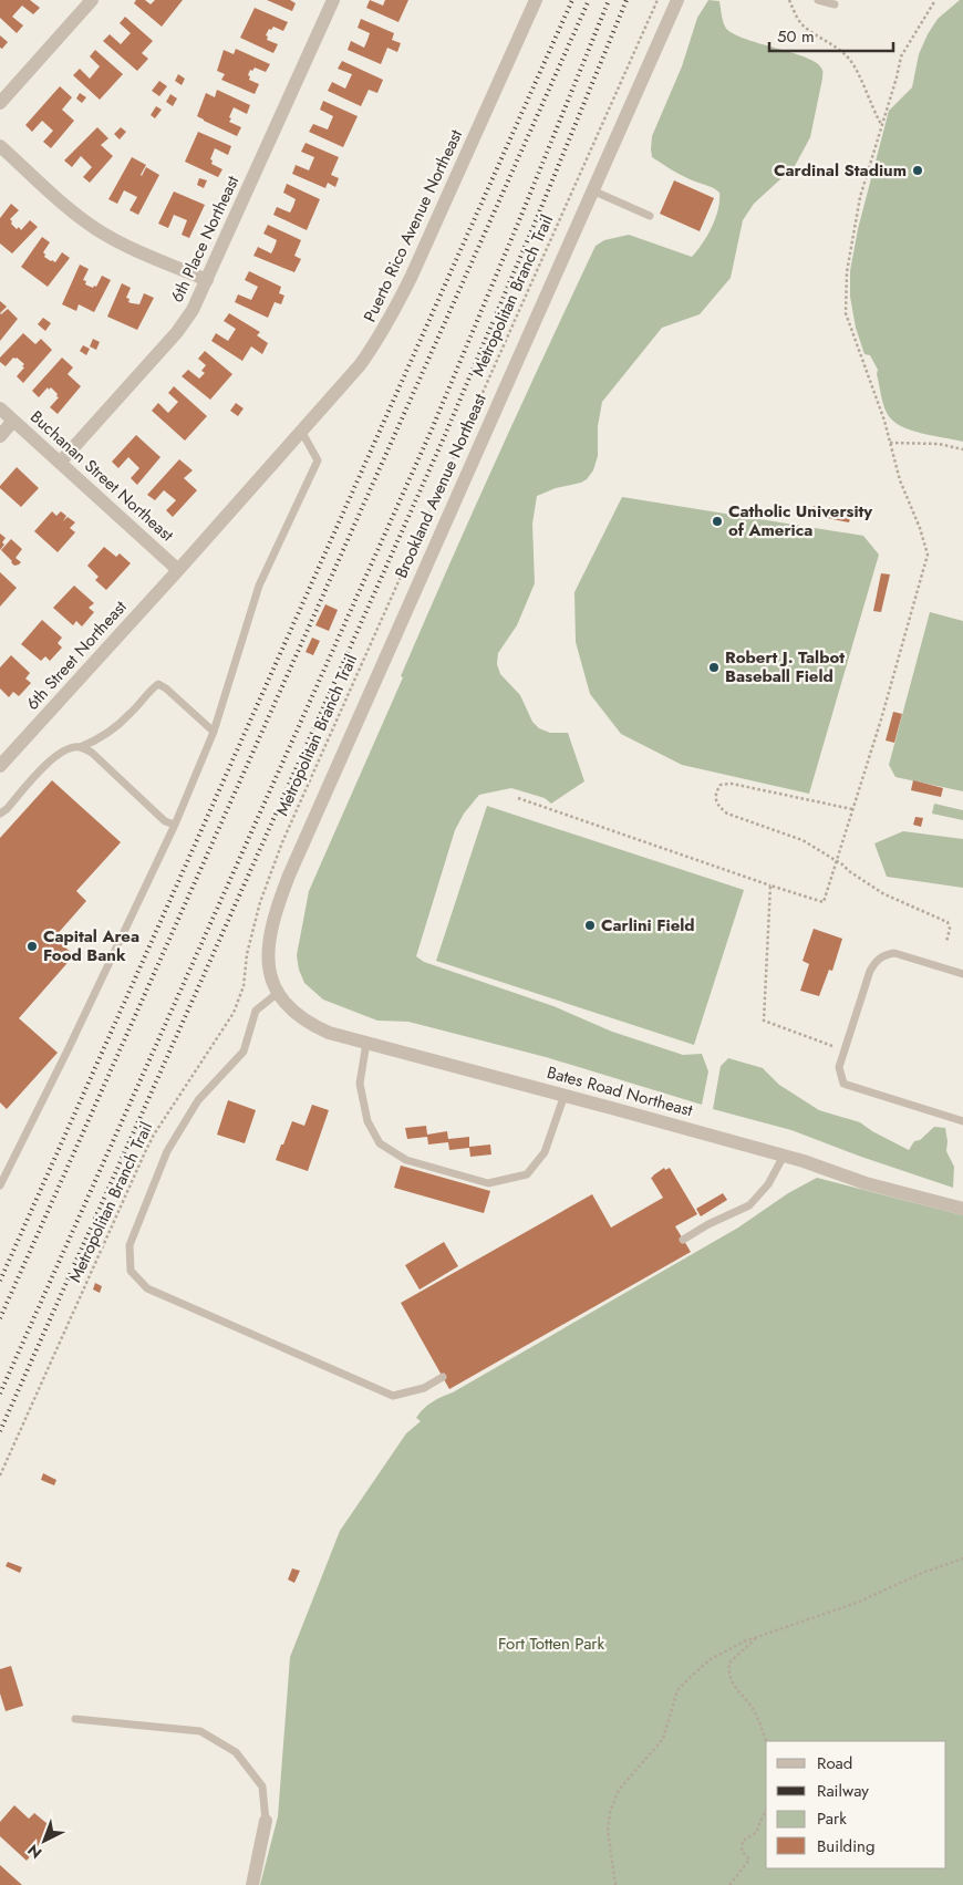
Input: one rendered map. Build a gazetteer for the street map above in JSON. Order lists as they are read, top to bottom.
{
  "streets": {
    "street": [
      "Puerto Rico Avenue Northeast",
      "6th Place Northeast",
      "Buchanan Street Northeast",
      "Brookland Avenue Northeast",
      "6th Street Northeast",
      "Bates Road Northeast"
    ],
    "path": ["Metropolitan Branch Trail"]
  },
  "crossings": [
    ["Puerto Rico Avenue Northeast", "Buchanan Street Northeast"],
    ["Puerto Rico Avenue Northeast", "6th Street Northeast"],
    ["6th Place Northeast", "Buchanan Street Northeast"],
    ["Buchanan Street Northeast", "6th Street Northeast"],
    ["Brookland Avenue Northeast", "Bates Road Northeast"]
  ],
  "parks": ["Fort Totten Park"],
  "places": [
    "Cardinal Stadium",
    "Catholic University of America",
    "Robert J. Talbot Baseball Field",
    "Carlini Field",
    "Capital Area Food Bank"
  ],
  "legend": [
    "Road",
    "Railway",
    "Park",
    "Building"
  ],
  "scale_bar": "50 m",
  "north": "bottom left"
}
